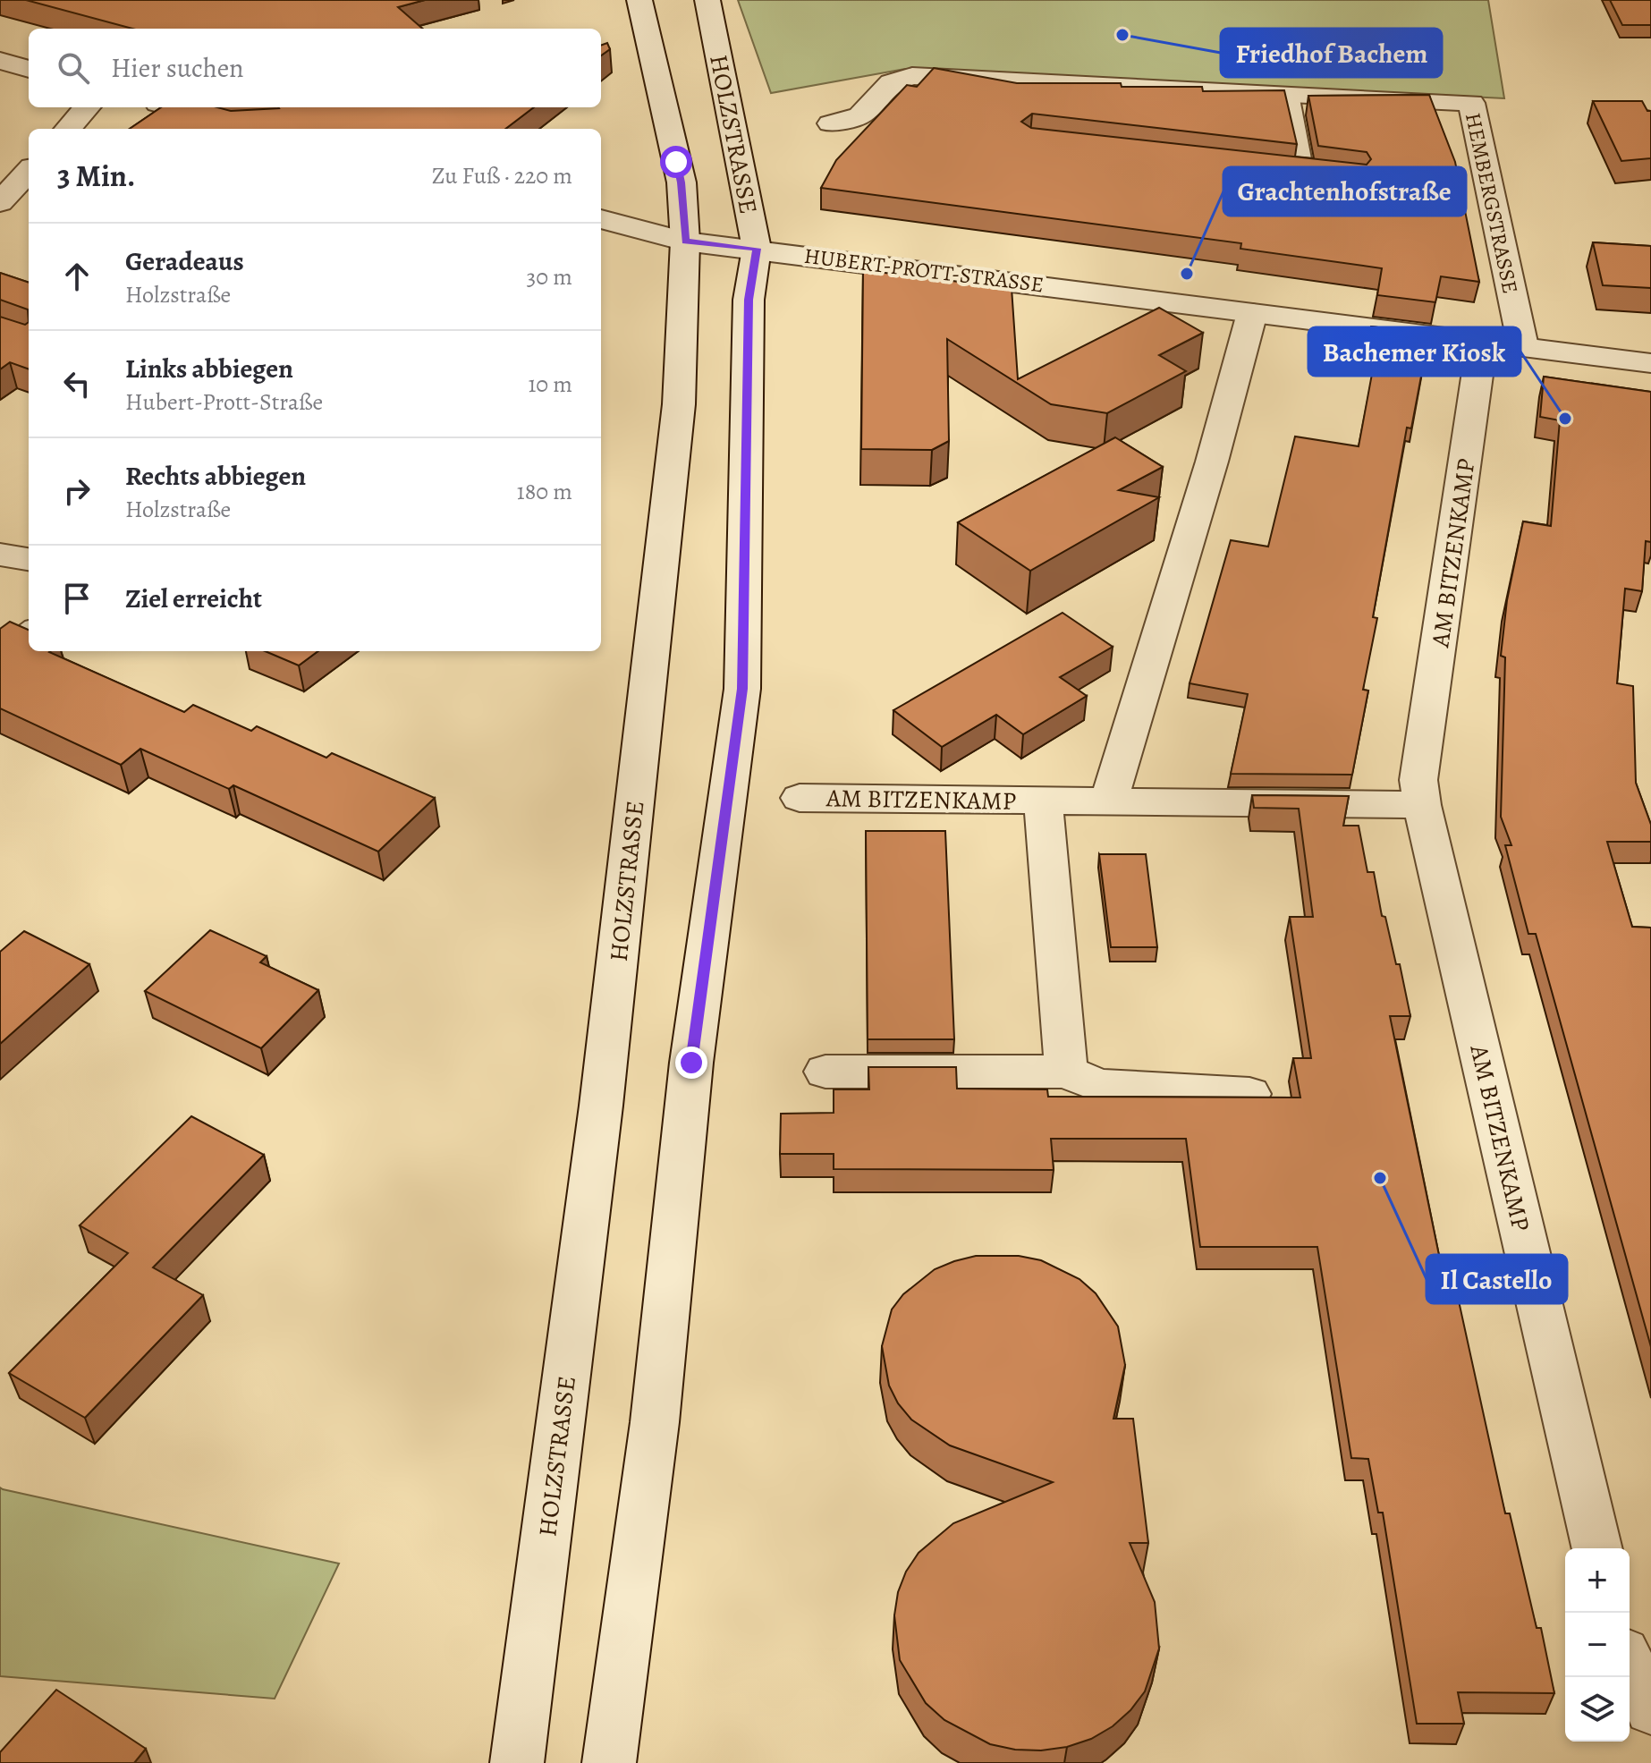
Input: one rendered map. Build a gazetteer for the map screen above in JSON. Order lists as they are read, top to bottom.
{
  "streets": {
    "street": [
      "HOLZSTRASSE",
      "HEMBERGSTRASSE",
      "HUBERT-PROTT-STRASSE",
      "AM BITZENKAMP"
    ]
  },
  "crossings": [
    ["HOLZSTRASSE", "HUBERT-PROTT-STRASSE"],
    ["HEMBERGSTRASSE", "HUBERT-PROTT-STRASSE"],
    ["HUBERT-PROTT-STRASSE", "AM BITZENKAMP"]
  ],
  "places": [
    "Friedhof Bachem",
    "Grachtenhofstraße",
    "Bachemer Kiosk",
    "Il Castello"
  ],
  "page": {
    "search": "Hier suchen",
    "heading": ["3 Min.", "Zu Fuß · 220 m"],
    "list": [
      ["Geradeaus", "Holzstraße", "30 m"],
      ["Links abbiegen", "Hubert-Prott-Straße", "10 m"],
      ["Rechts abbiegen", "Holzstraße", "180 m"],
      "Ziel erreicht"
    ],
    "map_buttons": ["+", "−"]
  }
}
